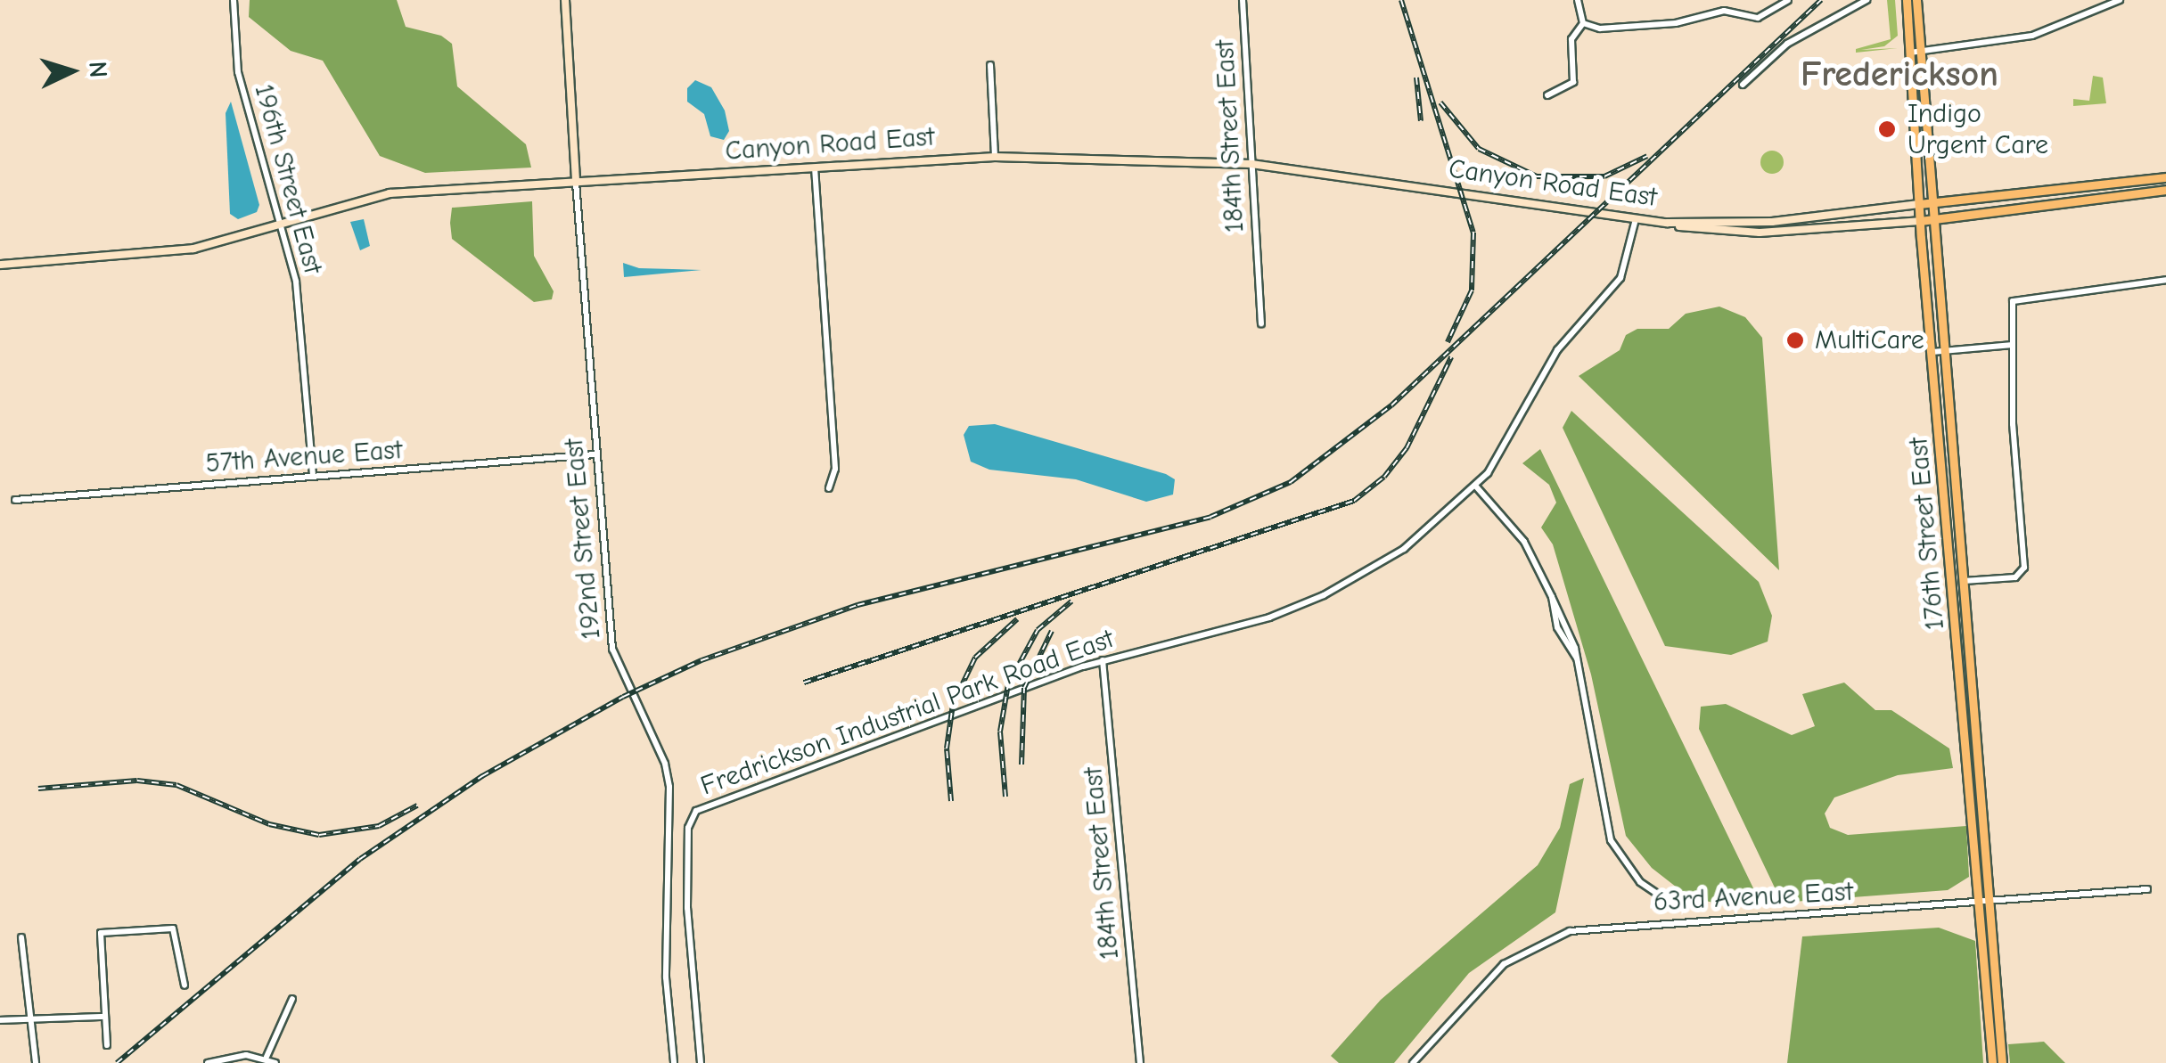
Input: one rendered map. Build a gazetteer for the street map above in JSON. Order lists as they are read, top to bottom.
{
  "streets": {
    "main road": ["Canyon Road East", "176th Street East", "192nd Street East"],
    "street": [
      "184th Street East",
      "196th Street East",
      "57th Avenue East",
      "Fredrickson Industrial Park Road East",
      "63rd Avenue East"
    ]
  },
  "crossings": [
    ["184th Street East", "Canyon Road East"],
    ["184th Street East", "Fredrickson Industrial Park Road East"],
    ["Canyon Road East", "196th Street East"],
    ["Canyon Road East", "176th Street East"],
    ["Canyon Road East", "192nd Street East"],
    ["Canyon Road East", "Fredrickson Industrial Park Road East"],
    ["196th Street East", "57th Avenue East"],
    ["57th Avenue East", "192nd Street East"],
    ["176th Street East", "63rd Avenue East"]
  ],
  "districts": ["Frederickson"],
  "places": ["Indigo Urgent Care", "MultiCare"],
  "north": "right"
}
